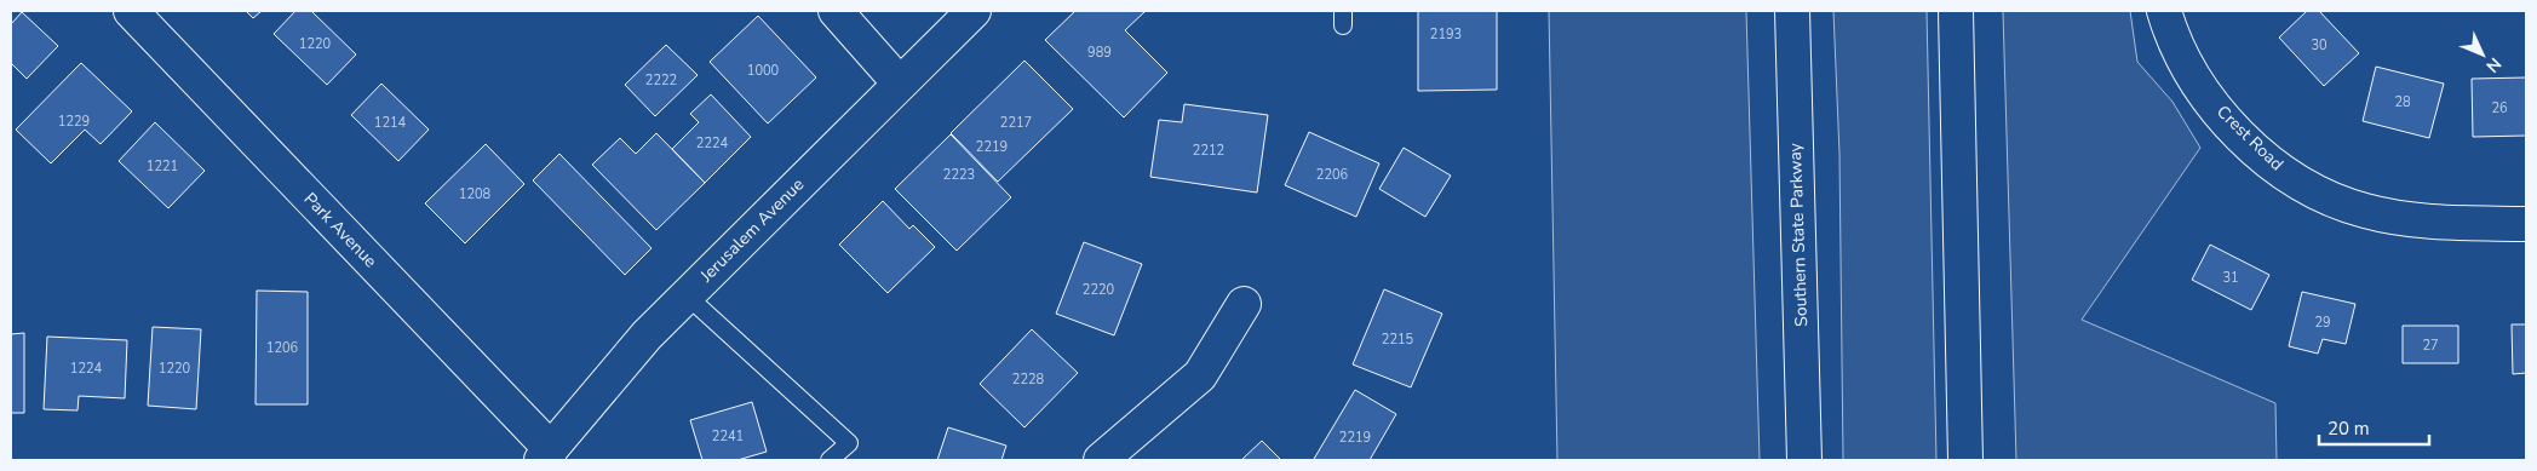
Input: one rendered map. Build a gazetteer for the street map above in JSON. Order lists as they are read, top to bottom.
{
  "streets": {
    "main road": [
      "Crest Road",
      "Park Avenue",
      "Jerusalem Avenue",
      "Southern State Parkway"
    ]
  },
  "crossings": [
    ["Park Avenue", "Jerusalem Avenue"]
  ],
  "house_numbers": [
    "2193",
    "1220",
    "30",
    "989",
    "1000",
    "2222",
    "28",
    "26",
    "1229",
    "1214",
    "2217",
    "2224",
    "2219",
    "2212",
    "1221",
    "2223",
    "2206",
    "1208",
    "31",
    "2220",
    "29",
    "2215",
    "27",
    "1206",
    "1224",
    "1220",
    "2228",
    "2241",
    "2219"
  ],
  "scale_bar": "20 m",
  "north": "bottom right"
}
